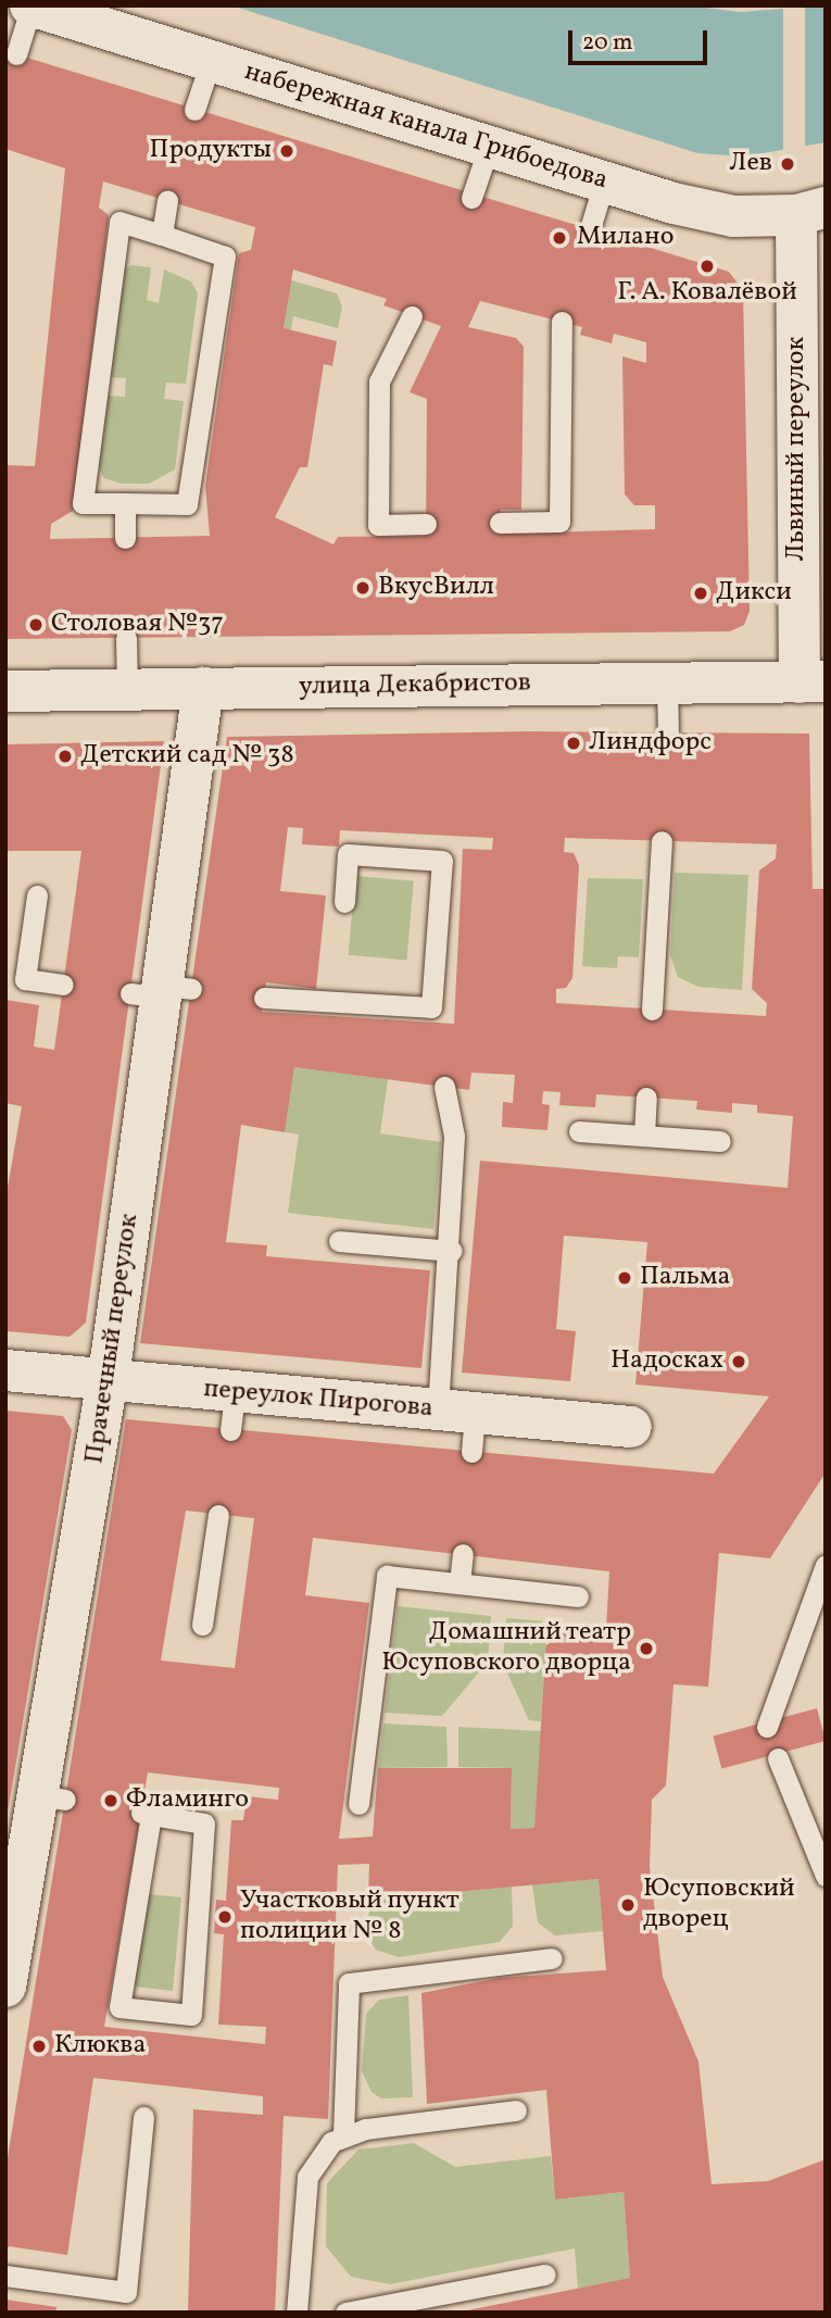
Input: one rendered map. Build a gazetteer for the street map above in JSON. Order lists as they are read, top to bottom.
{
  "streets": {
    "street": [
      "набережная канала Грибоедова",
      "Львиный переулок",
      "улица Декабристов",
      "Прачечный переулок",
      "переулок Пирогова"
    ]
  },
  "crossings": [
    ["набережная канала Грибоедова", "Львиный переулок"],
    ["Львиный переулок", "улица Декабристов"],
    ["улица Декабристов", "Прачечный переулок"],
    ["Прачечный переулок", "переулок Пирогова"]
  ],
  "places": [
    "Продукты",
    "Лев",
    "Милано",
    "Г. А. Ковалёвой",
    "ВкусВилл",
    "Дикси",
    "Столовая №37",
    "Линдфорс",
    "Детский сад № 38",
    "Пальма",
    "Надосках",
    "Домашний театр Юсуповского дворца",
    "Фламинго",
    "Юсуповский дворец",
    "Участковый пункт полиции № 8",
    "Клюква"
  ],
  "scale_bar": "20 m"
}
